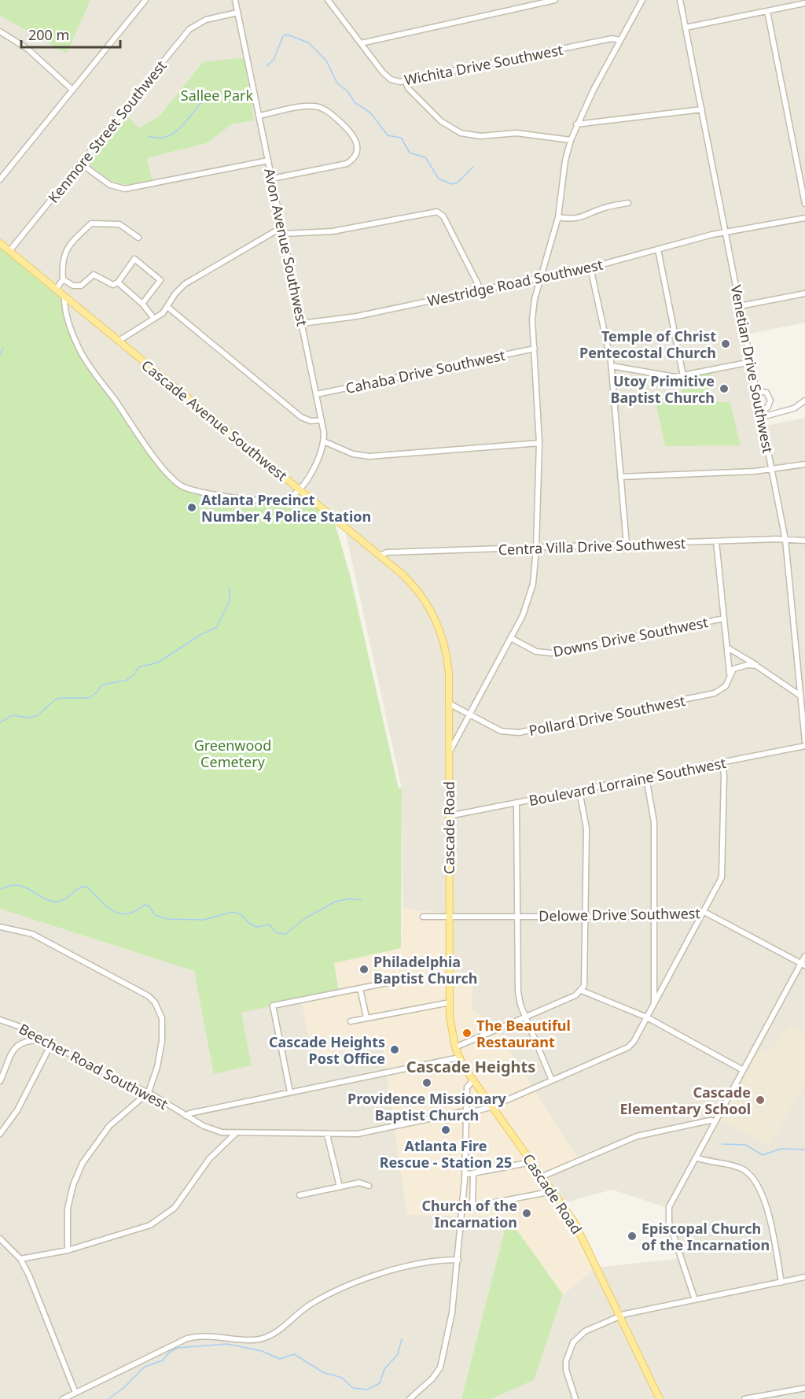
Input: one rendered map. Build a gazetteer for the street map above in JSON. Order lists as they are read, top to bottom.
{
  "streets": {
    "main road": ["Cascade Avenue Southwest", "Cascade Road"],
    "street": [
      "Wichita Drive Southwest",
      "Kenmore Street Southwest",
      "Avon Avenue Southwest",
      "Westridge Road Southwest",
      "Venetian Drive Southwest",
      "Cahaba Drive Southwest",
      "Centra Villa Drive Southwest",
      "Downs Drive Southwest",
      "Pollard Drive Southwest",
      "Boulevard Lorraine Southwest",
      "Delowe Drive Southwest",
      "Beecher Road Southwest"
    ]
  },
  "crossings": [
    ["Kenmore Street Southwest", "Avon Avenue Southwest"],
    ["Kenmore Street Southwest", "Cascade Avenue Southwest"],
    ["Avon Avenue Southwest", "Westridge Road Southwest"],
    ["Avon Avenue Southwest", "Cahaba Drive Southwest"],
    ["Avon Avenue Southwest", "Cascade Avenue Southwest"],
    ["Westridge Road Southwest", "Venetian Drive Southwest"],
    ["Venetian Drive Southwest", "Centra Villa Drive Southwest"],
    ["Cascade Avenue Southwest", "Centra Villa Drive Southwest"],
    ["Cascade Avenue Southwest", "Pollard Drive Southwest"],
    ["Cascade Avenue Southwest", "Cascade Road"],
    ["Pollard Drive Southwest", "Cascade Road"],
    ["Boulevard Lorraine Southwest", "Cascade Road"],
    ["Boulevard Lorraine Southwest", "Beecher Road Southwest"],
    ["Cascade Road", "Delowe Drive Southwest"],
    ["Cascade Road", "Beecher Road Southwest"],
    ["Delowe Drive Southwest", "Beecher Road Southwest"]
  ],
  "districts": ["Cascade Heights"],
  "parks": ["Sallee Park", "Greenwood Cemetery"],
  "places": [
    "Temple of Christ Pentecostal Church",
    "Utoy Primitive Baptist Church",
    "Atlanta Precinct Number 4 Police Station",
    "Philadelphia Baptist Church",
    "The Beautiful Restaurant",
    "Cascade Heights Post Office",
    "Providence Missionary Baptist Church",
    "Cascade Elementary School",
    "Atlanta Fire Rescue - Station 25",
    "Church of the Incarnation",
    "Episcopal Church of the Incarnation"
  ],
  "scale_bar": "200 m"
}
